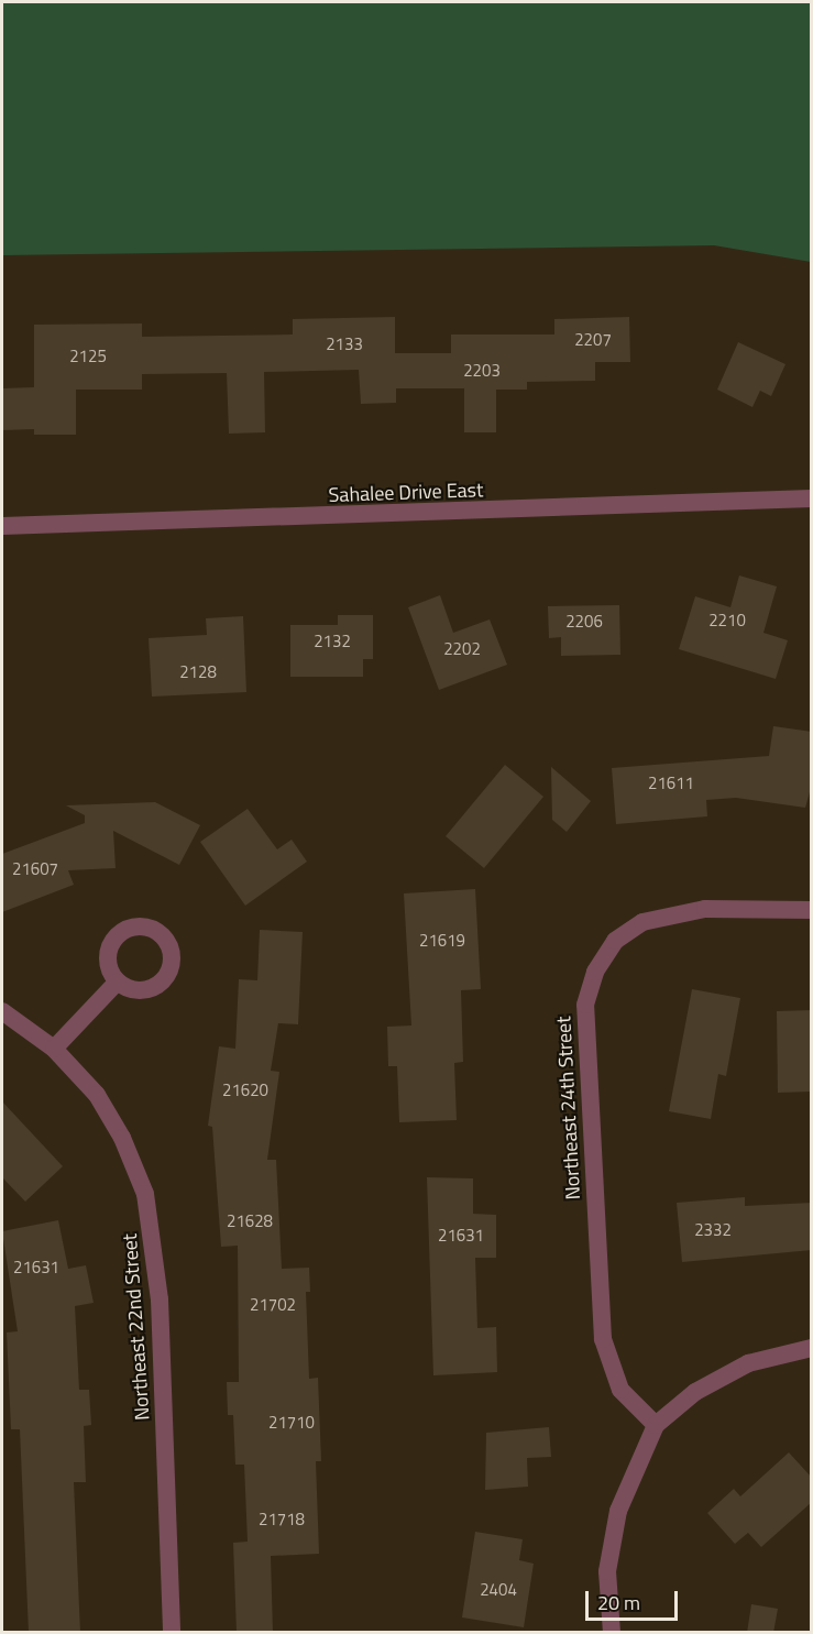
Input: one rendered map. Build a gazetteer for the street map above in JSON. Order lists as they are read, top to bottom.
{
  "streets": {
    "street": ["Sahalee Drive East", "Northeast 24th Street", "Northeast 22nd Street"]
  },
  "house_numbers": [
    "2207",
    "2133",
    "2125",
    "2203",
    "2210",
    "2206",
    "2132",
    "2202",
    "2128",
    "21611",
    "21607",
    "21619",
    "21620",
    "21628",
    "2332",
    "21631",
    "21631",
    "21702",
    "21710",
    "21718",
    "2404"
  ],
  "scale_bar": "20 m"
}
